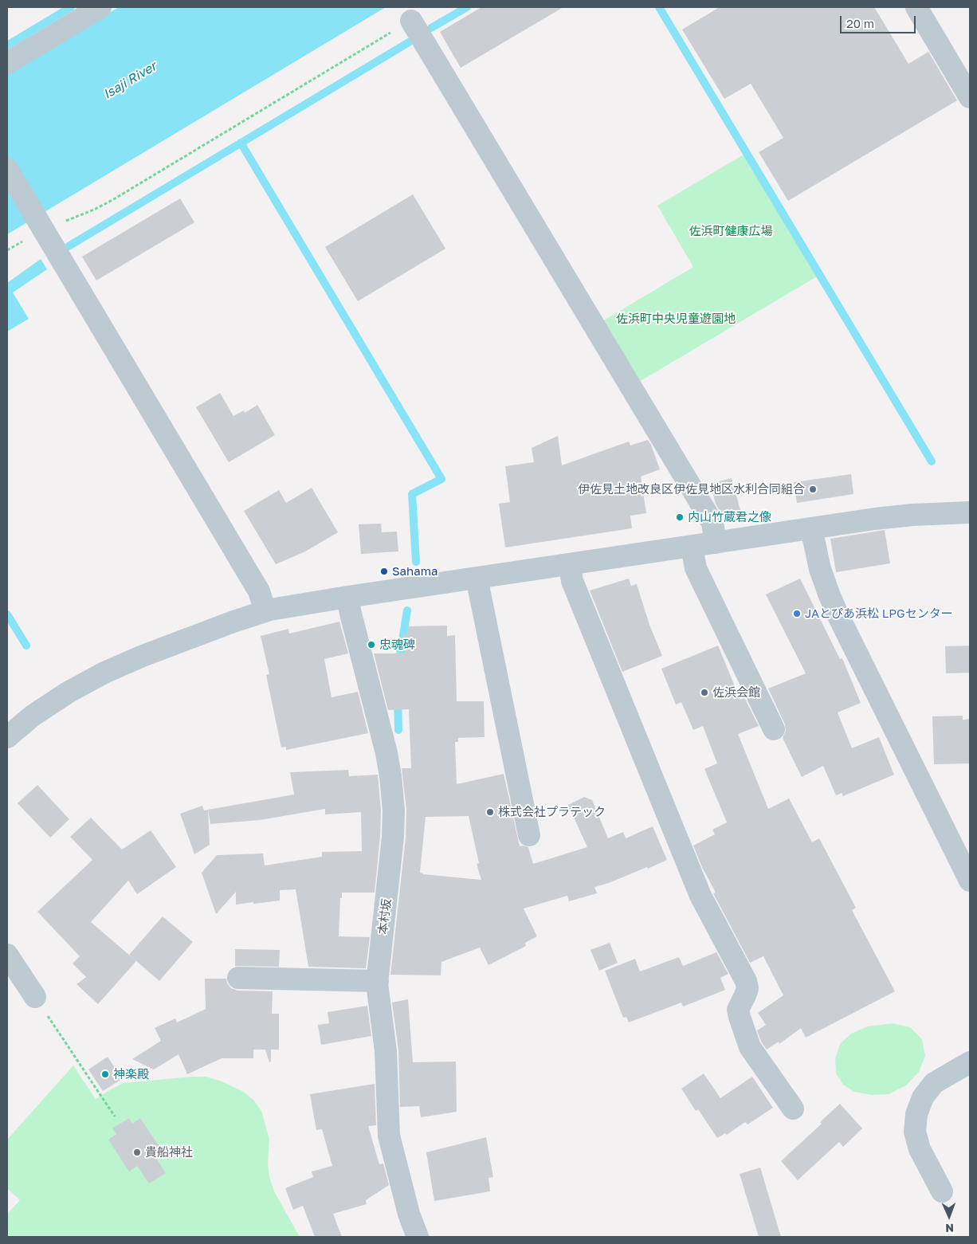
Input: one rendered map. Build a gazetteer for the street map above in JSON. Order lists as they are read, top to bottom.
{
  "streets": {
    "street": ["本村坂"]
  },
  "water": ["Isaji River"],
  "parks": ["佐浜町健康広場", "佐浜町中央児童遊園地"],
  "places": [
    "伊佐見土地改良区伊佐見地区水利合同組合",
    "内山竹蔵君之像",
    "Sahama",
    "JAとぴあ浜松 LPGセンター",
    "忠魂碑",
    "佐浜会館",
    "株式会社プラテック",
    "神楽殿",
    "貴船神社"
  ],
  "scale_bar": "20 m",
  "north": "bottom"
}
